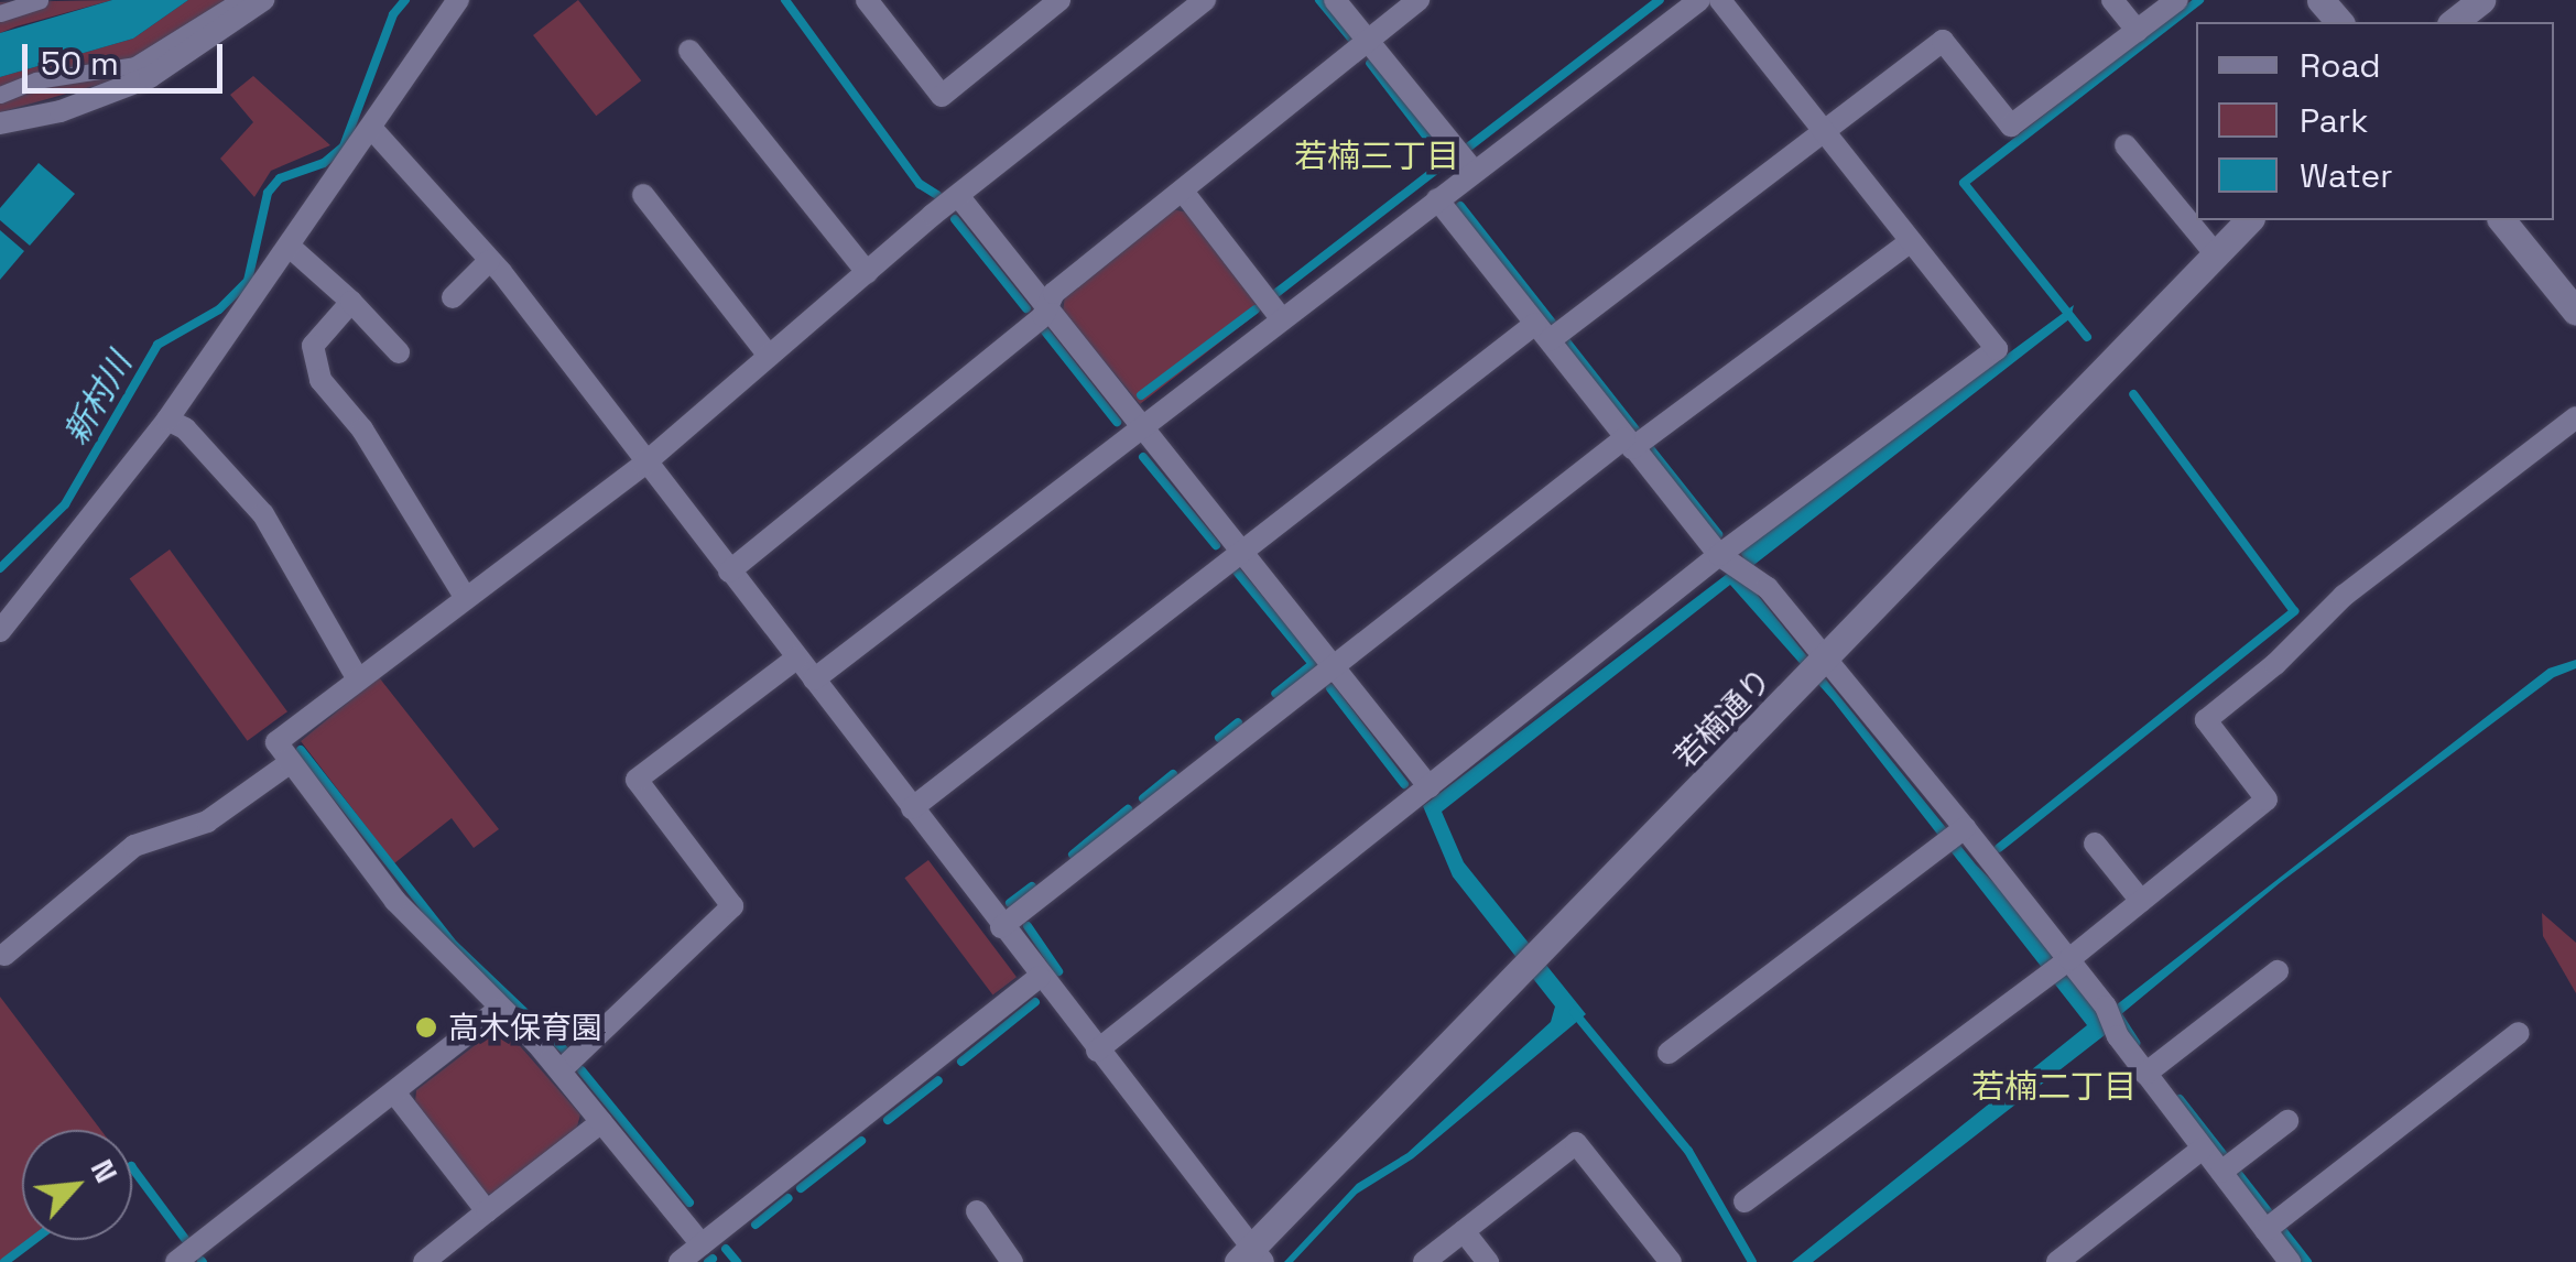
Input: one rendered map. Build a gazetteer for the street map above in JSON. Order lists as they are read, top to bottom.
{
  "streets": {
    "street": ["若楠通り"]
  },
  "districts": ["若楠三丁目", "若楠二丁目"],
  "water": ["新村川"],
  "places": ["高木保育園"],
  "legend": ["Road", "Park", "Water"],
  "scale_bar": "50 m",
  "north": "top right"
}
